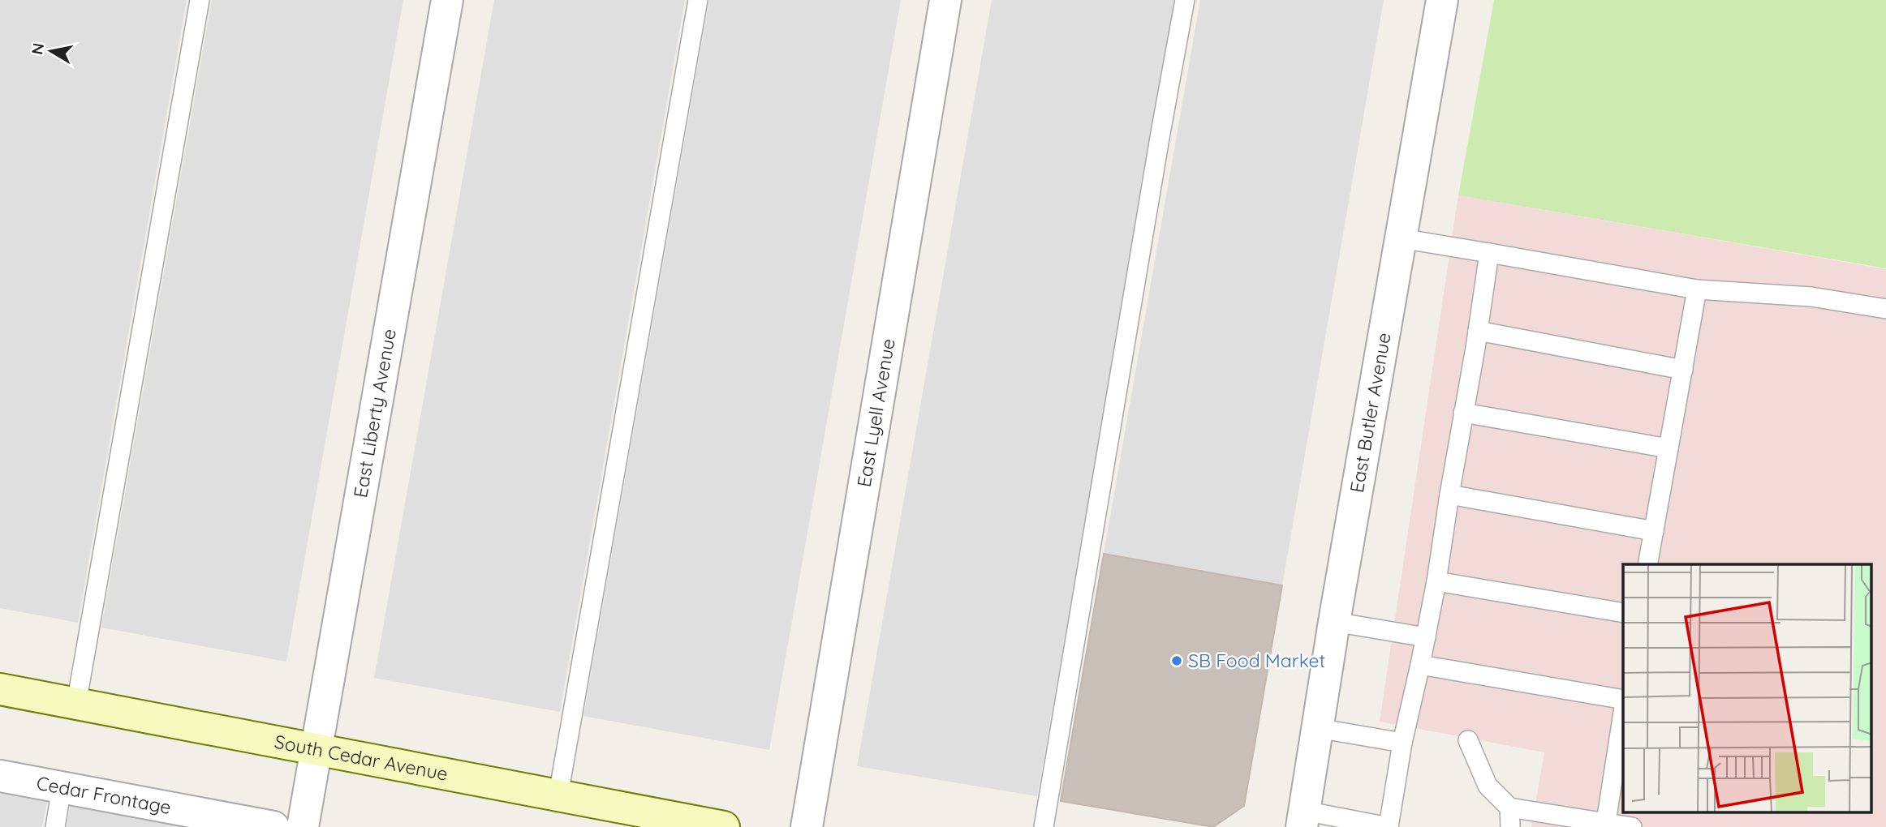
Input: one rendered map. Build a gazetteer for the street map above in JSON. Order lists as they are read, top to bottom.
{
  "streets": {
    "main road": ["South Cedar Avenue"],
    "street": [
      "East Liberty Avenue",
      "East Lyell Avenue",
      "East Butler Avenue",
      "Cedar Frontage"
    ]
  },
  "crossings": [
    ["East Liberty Avenue", "South Cedar Avenue"]
  ],
  "places": ["SB Food Market"],
  "north": "left"
}
